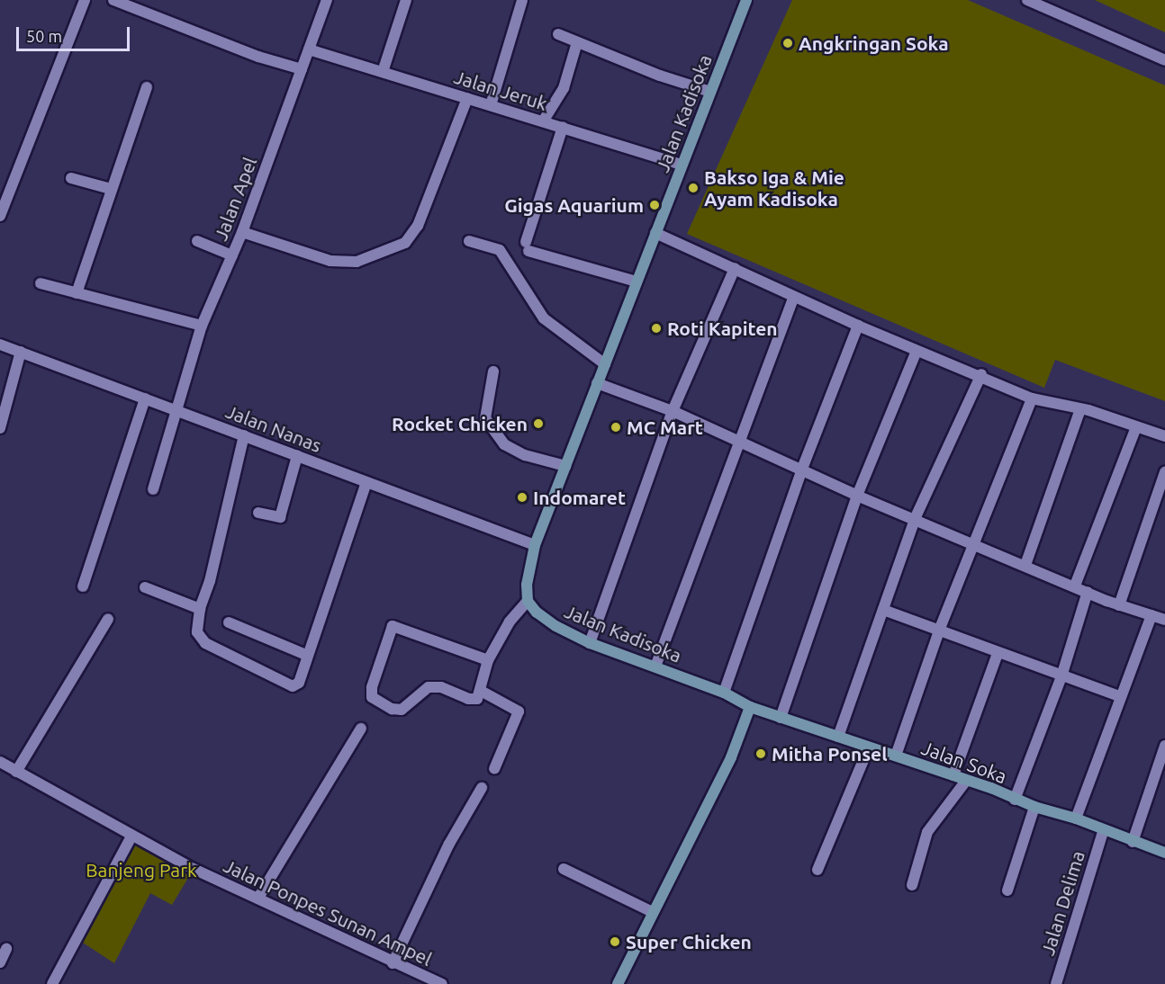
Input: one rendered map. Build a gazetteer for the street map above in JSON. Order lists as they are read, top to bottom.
{
  "streets": {
    "street": [
      "Jalan Jeruk",
      "Jalan Kadisoka",
      "Jalan Apel",
      "Jalan Nanas",
      "Jalan Soka",
      "Jalan Delima",
      "Jalan Ponpes Sunan Ampel"
    ]
  },
  "crossings": [
    ["Jalan Jeruk", "Jalan Kadisoka"],
    ["Jalan Jeruk", "Jalan Apel"],
    ["Jalan Kadisoka", "Jalan Nanas"],
    ["Jalan Kadisoka", "Jalan Soka"],
    ["Jalan Apel", "Jalan Nanas"],
    ["Jalan Soka", "Jalan Delima"]
  ],
  "parks": ["Banjeng Park"],
  "places": [
    "Angkringan Soka",
    "Bakso Iga & Mie Ayam Kadisoka",
    "Gigas Aquarium",
    "Roti Kapiten",
    "Rocket Chicken",
    "MC Mart",
    "Indomaret",
    "Mitha Ponsel",
    "Super Chicken"
  ],
  "scale_bar": "50 m"
}
